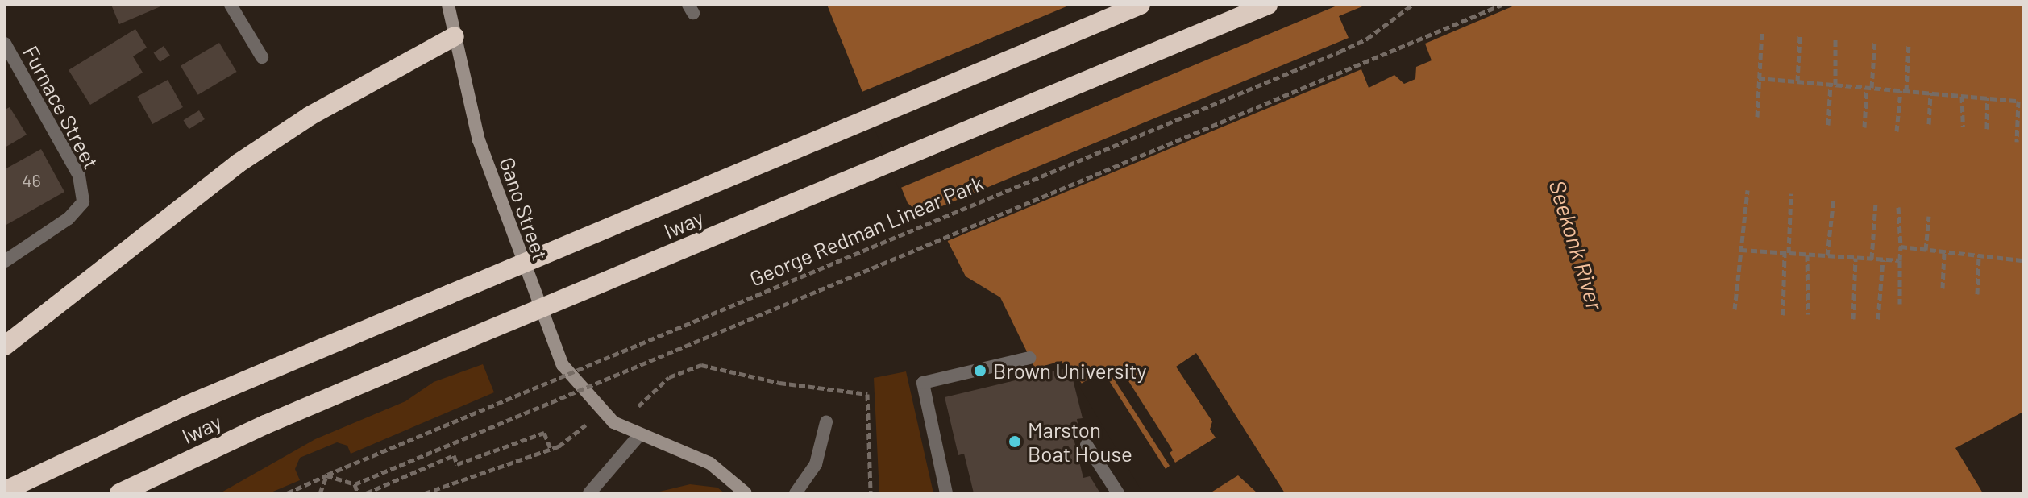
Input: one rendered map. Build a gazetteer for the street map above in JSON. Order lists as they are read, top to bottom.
{
  "streets": {
    "highway": ["Iway"],
    "street": ["Furnace Street", "Gano Street"],
    "path": ["George Redman Linear Park"]
  },
  "water": ["Seekonk River"],
  "places": ["Brown University", "Marston Boat House"],
  "house_numbers": ["46"]
}
